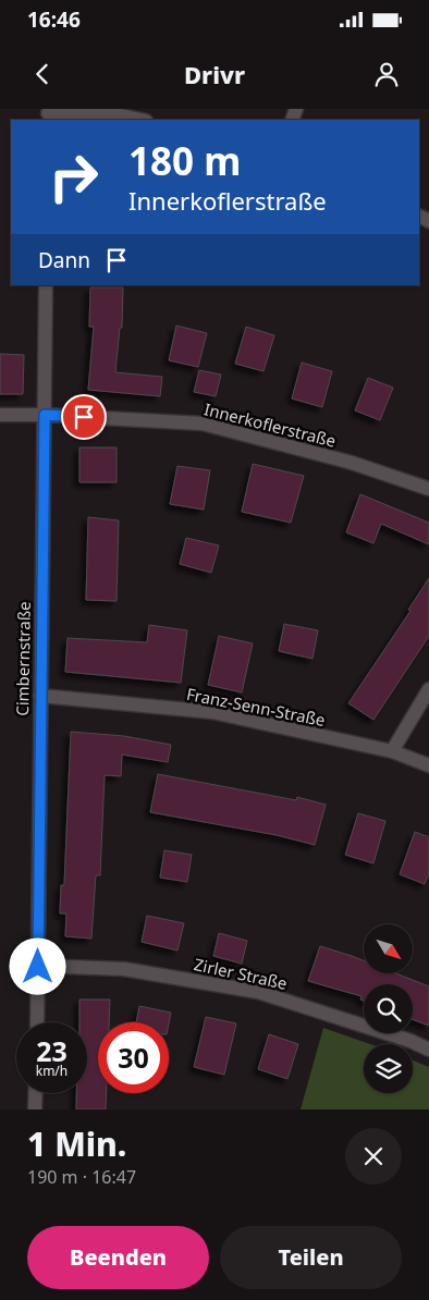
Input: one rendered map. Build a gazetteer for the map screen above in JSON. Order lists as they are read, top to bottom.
{
  "streets": {
    "street": [
      "Innerkoflerstraße",
      "Cimbernstraße",
      "Franz-Senn-Straße",
      "Zirler Straße"
    ]
  },
  "crossings": [
    ["Innerkoflerstraße", "Cimbernstraße"],
    ["Cimbernstraße", "Franz-Senn-Straße"],
    ["Cimbernstraße", "Zirler Straße"]
  ],
  "north": "bottom right",
  "page": {
    "status": "16:46",
    "header": "Drivr",
    "turn": ["180 m", "Innerkoflerstraße"],
    "then": "Dann",
    "speed": "23 km/h",
    "limit": "30",
    "heading": ["1 Min.", "190 m · 16:47"],
    "buttons": ["Beenden", "Teilen"]
  }
}
